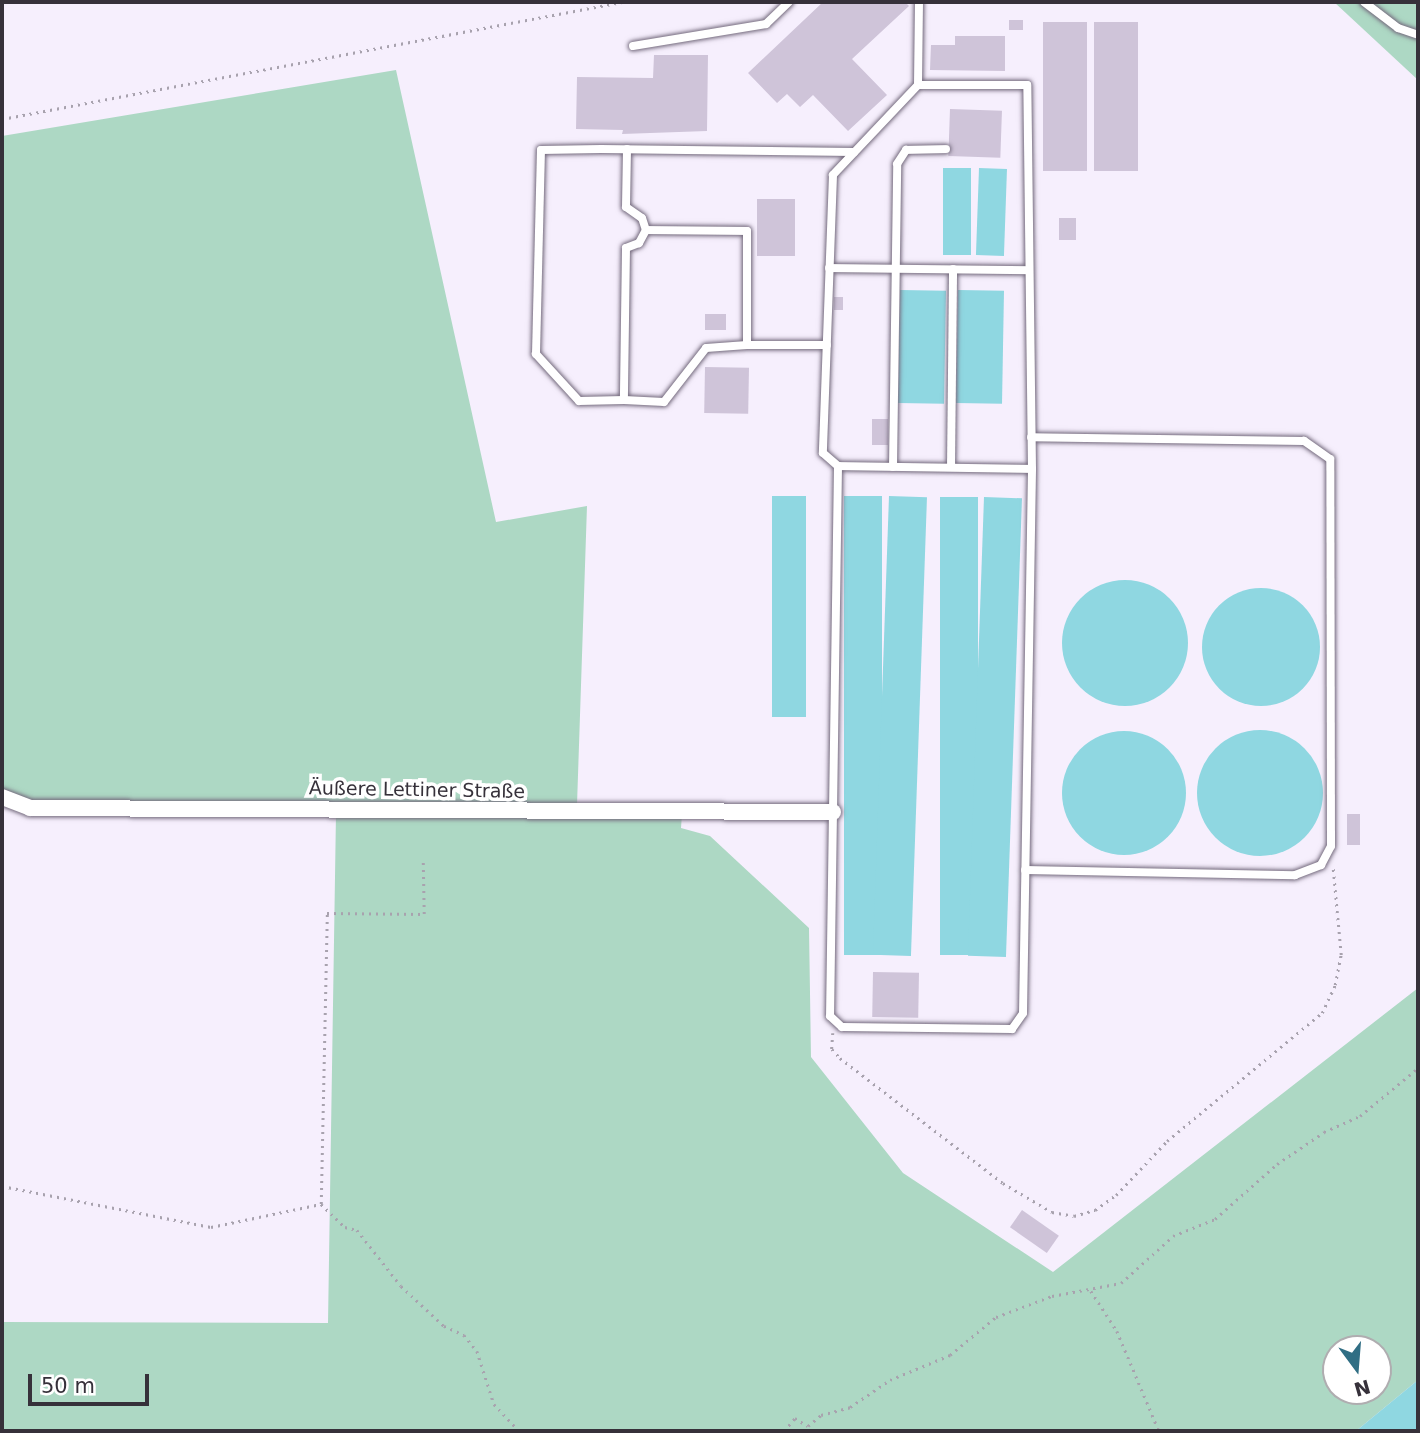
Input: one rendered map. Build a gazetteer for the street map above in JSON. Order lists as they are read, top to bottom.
{
  "streets": {
    "street": ["Äußere Lettiner Straße"]
  },
  "scale_bar": "50 m",
  "north": "bottom"
}
